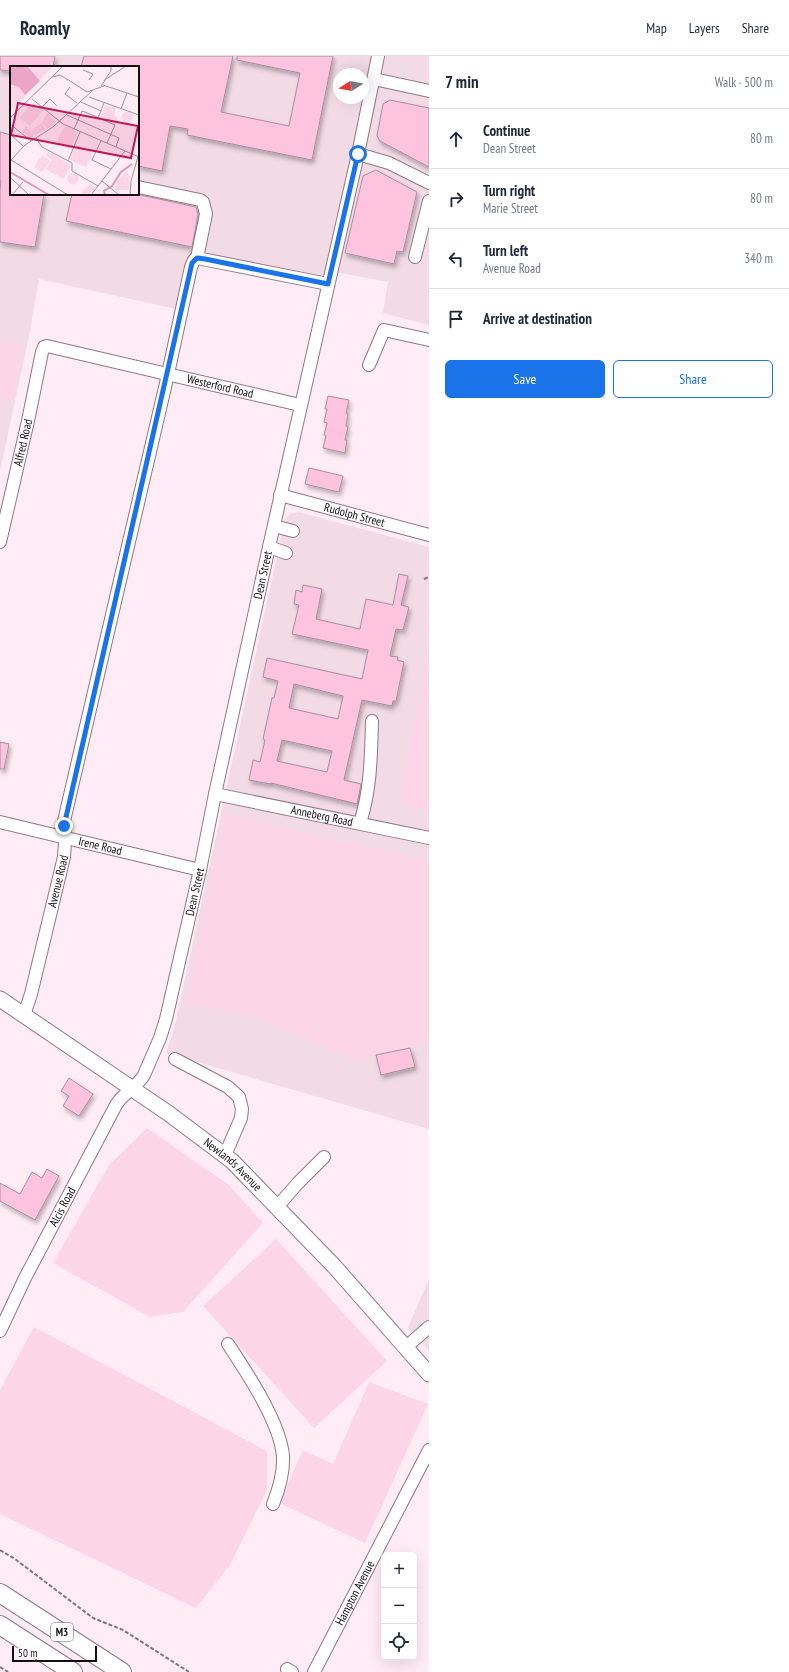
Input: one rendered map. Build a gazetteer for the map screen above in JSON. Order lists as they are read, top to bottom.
{
  "streets": {
    "highway": ["M3"],
    "main road": ["Newlands Avenue"],
    "street": [
      "Westerford Road",
      "Alfred Road",
      "Rudolph Street",
      "Dean Street",
      "Anneberg Road",
      "Irene Road",
      "Avenue Road",
      "Alcis Road",
      "Hampton Avenue"
    ]
  },
  "crossings": [
    ["Westerford Road", "Alfred Road"],
    ["Westerford Road", "Dean Street"],
    ["Westerford Road", "Avenue Road"],
    ["Rudolph Street", "Dean Street"],
    ["Dean Street", "Anneberg Road"],
    ["Dean Street", "Irene Road"],
    ["Dean Street", "Newlands Avenue"],
    ["Dean Street", "Alcis Road"],
    ["Irene Road", "Avenue Road"],
    ["Avenue Road", "Newlands Avenue"],
    ["Newlands Avenue", "Alcis Road"]
  ],
  "scale_bar": "50 m",
  "north": "left",
  "page": {
    "header": "Roamly",
    "nav": ["Map", "Layers", "Share"],
    "heading": ["7 min", "Walk · 500 m"],
    "list": [
      ["Continue", "Dean Street", "80 m"],
      ["Turn right", "Marie Street", "80 m"],
      ["Turn left", "Avenue Road", "340 m"],
      "Arrive at destination"
    ],
    "buttons": ["Save", "Share"],
    "map_buttons": ["+", "−"],
    "scale": "50 m"
  }
}
